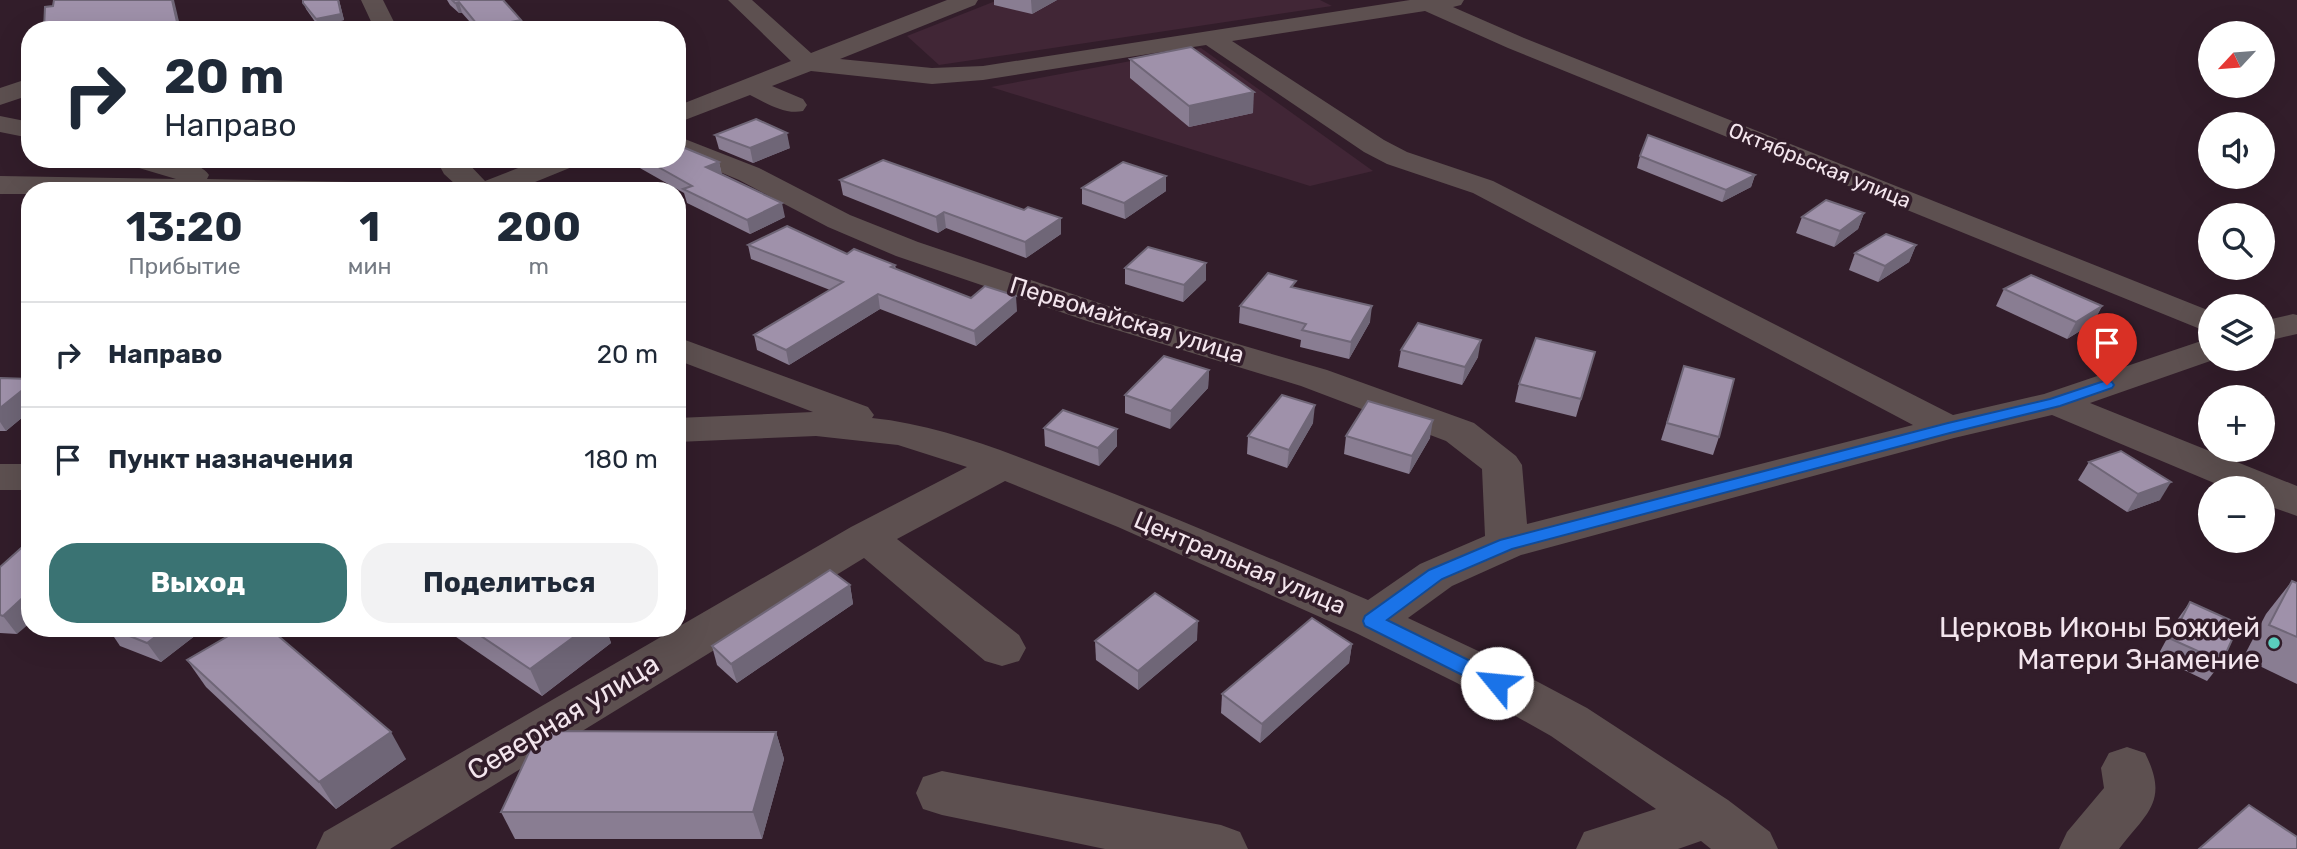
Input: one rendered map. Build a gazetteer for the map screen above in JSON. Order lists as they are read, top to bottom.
{
  "streets": {
    "street": [
      "Октябрьская улица",
      "Первомайская улица",
      "Центральная улица",
      "Северная улица"
    ]
  },
  "crossings": [
    ["Центральная улица", "Северная улица"]
  ],
  "places": ["Церковь Иконы Божией Матери Знамение"],
  "north": "bottom left",
  "page": {
    "map_buttons": ["+", "−"],
    "turn": ["20 m", "Направо"],
    "eta": [
      "13:20",
      "Прибытие",
      "1",
      "мин",
      "200",
      "m"
    ],
    "list": [
      {
        "name": "Направо",
        "value": "20 m"
      },
      {
        "name": "Пункт назначения",
        "value": "180 m"
      }
    ],
    "buttons": ["Выход", "Поделиться"]
  }
}
